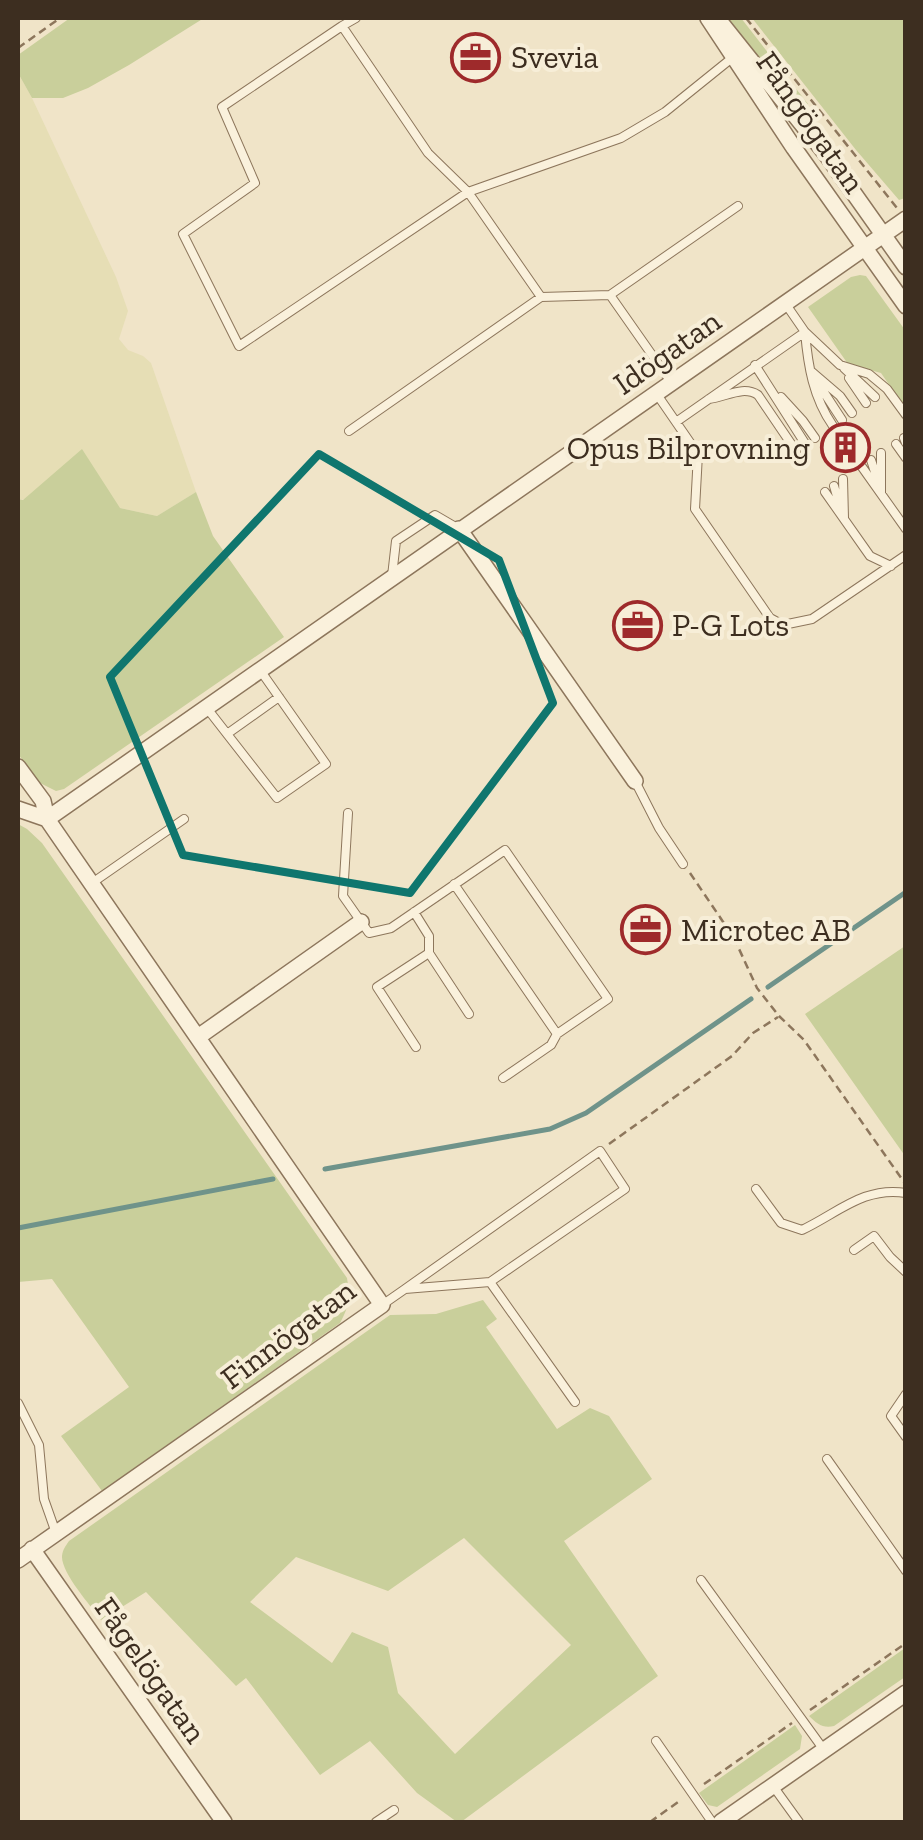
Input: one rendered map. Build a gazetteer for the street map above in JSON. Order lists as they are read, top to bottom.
{
  "streets": {
    "street": [
      "Fångögatan",
      "Idögatan",
      "Finnögatan",
      "Fågelögatan"
    ]
  },
  "crossings": [
    ["Fångögatan", "Idögatan"],
    ["Idögatan", "Finnögatan"],
    ["Finnögatan", "Fågelögatan"]
  ],
  "places": {
    "office": ["Svevia", "P-G Lots", "Microtec AB"],
    "building": ["Opus Bilprovning"]
  }
}
